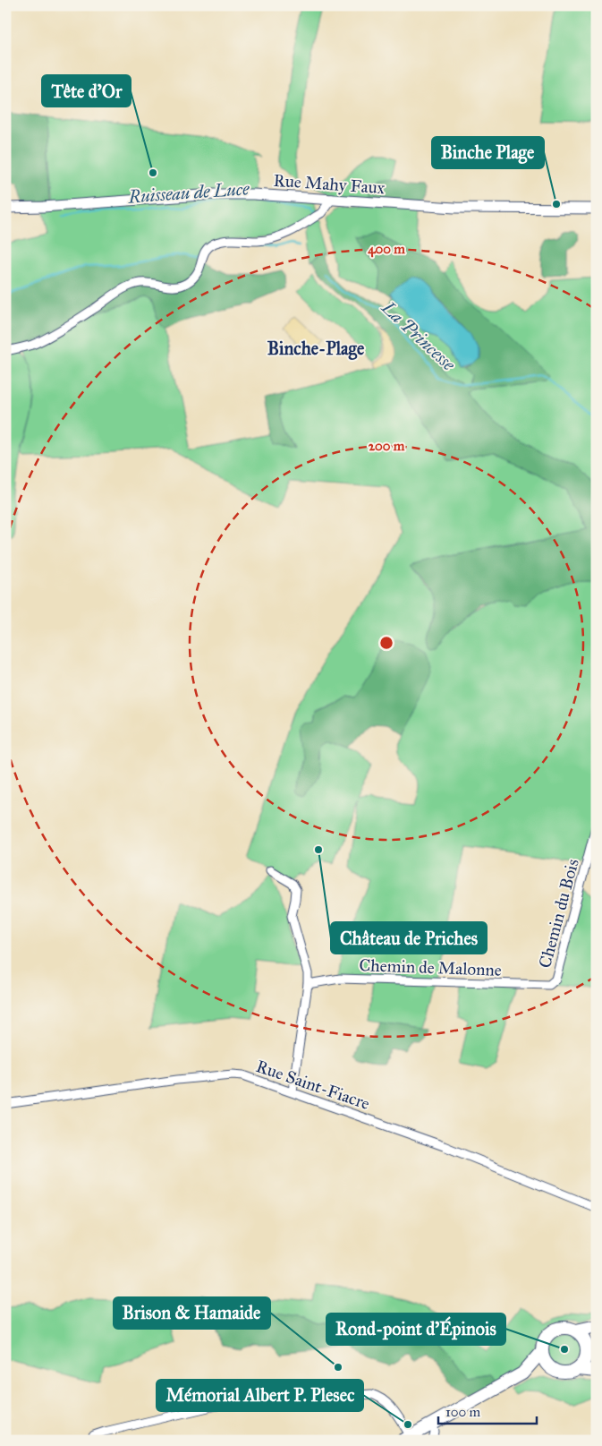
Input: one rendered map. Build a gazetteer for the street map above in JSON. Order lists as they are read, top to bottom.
{
  "streets": {
    "street": [
      "Rue Mahy Faux",
      "Chemin du Bois",
      "Chemin de Malonne",
      "Rue Saint-Fiacre"
    ]
  },
  "crossings": [
    ["Chemin du Bois", "Chemin de Malonne"]
  ],
  "districts": ["Binche-Plage"],
  "water": ["Ruisseau de Luce", "La Princesse"],
  "places": [
    "Tête d'Or",
    "Binche Plage",
    "Château de Priches",
    "Rond-point d'Épinois",
    "Brison & Hamaide",
    "Mémorial Albert P. Plesec"
  ],
  "scale_bar": "100 m",
  "rings": ["400 m", "200 m"]
}
